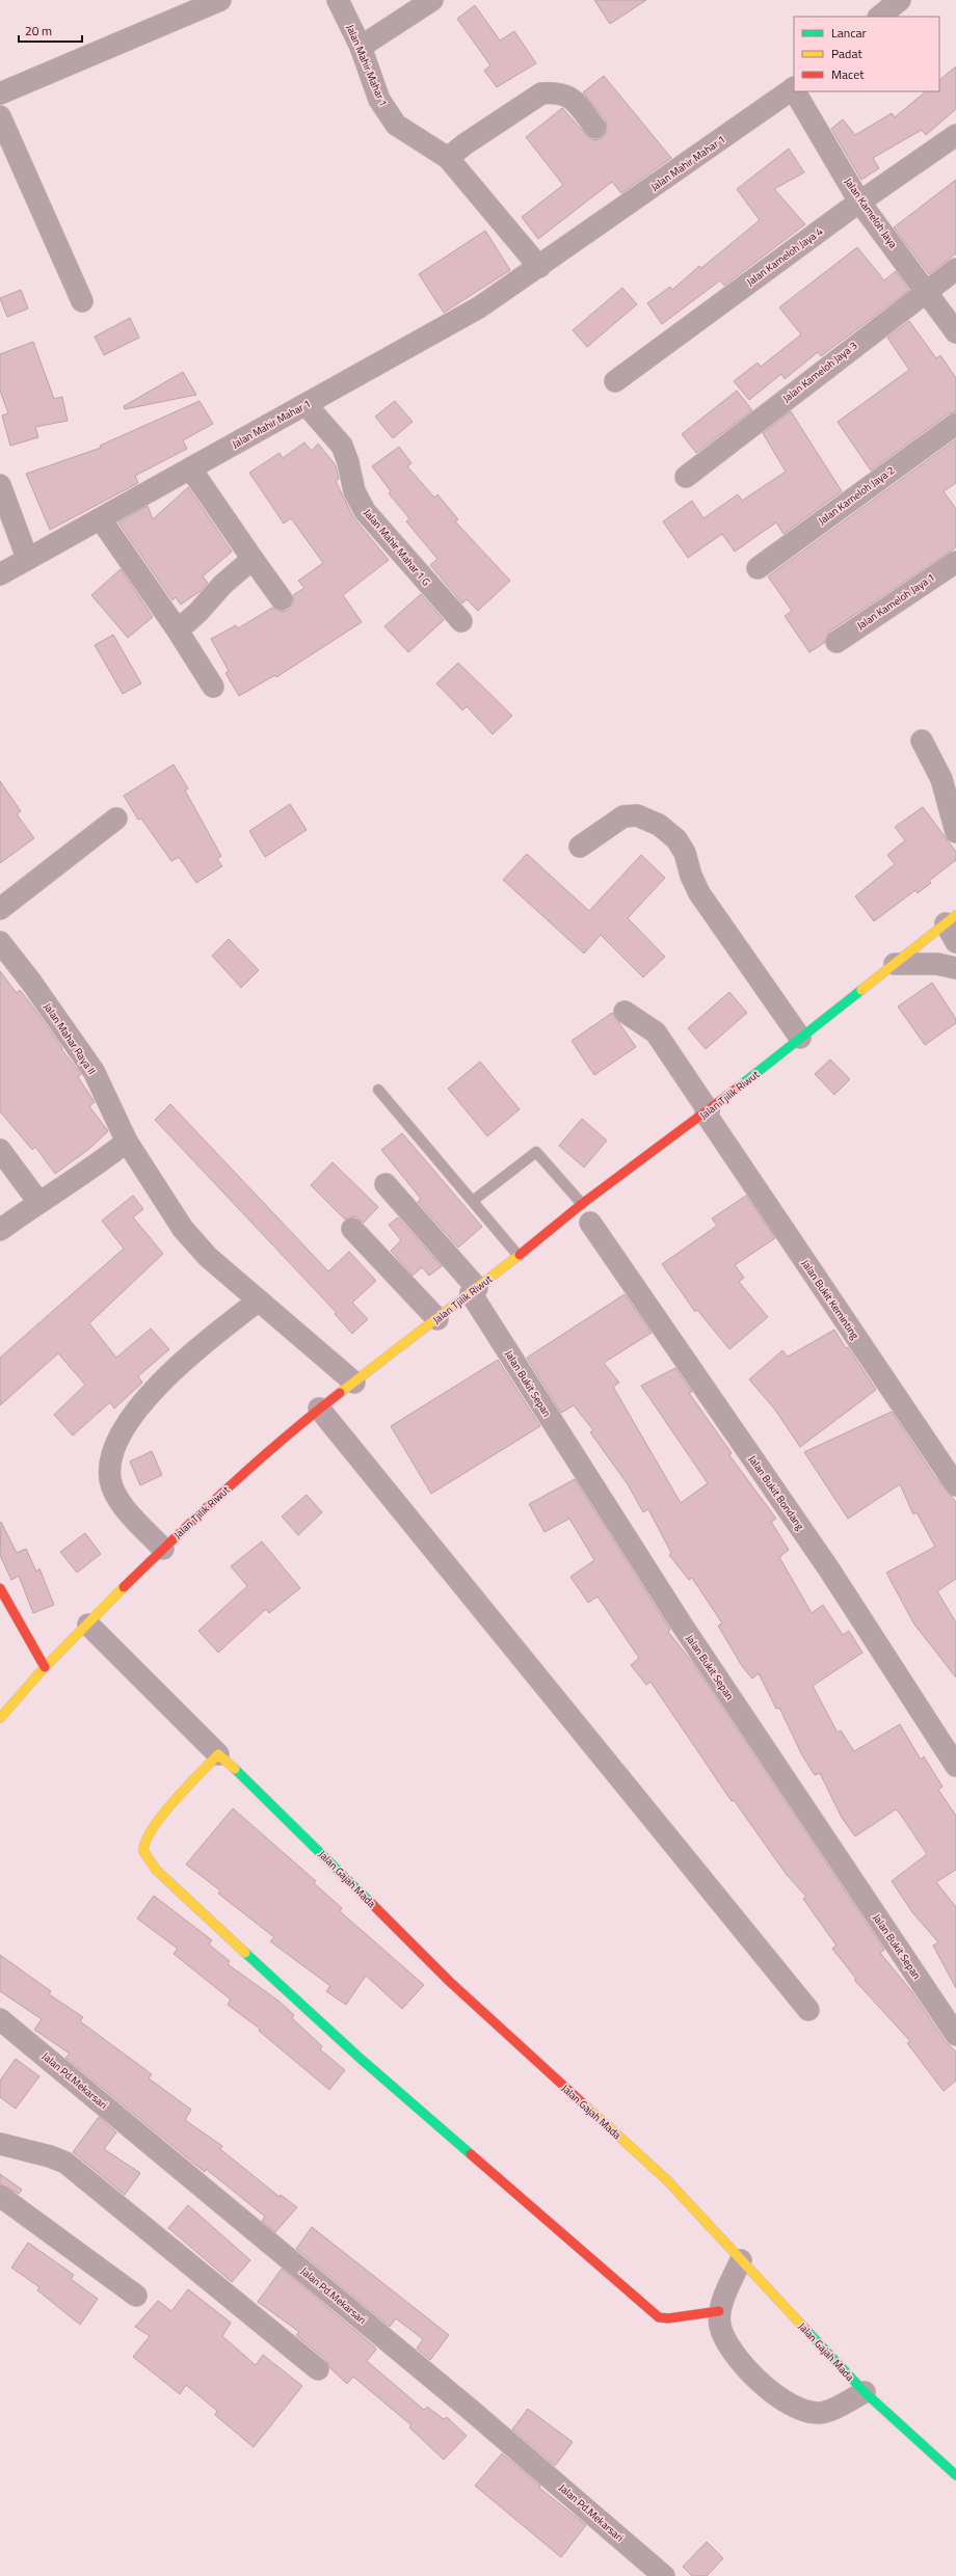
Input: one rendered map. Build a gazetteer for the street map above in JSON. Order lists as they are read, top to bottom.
{
  "streets": {
    "main road": ["Jalan Tjilik Riwut", "Jalan Gajah Mada"],
    "street": [
      "Jalan Mahir Mahar 1",
      "Jalan Kameloh Jaya",
      "Jalan Kameloh Jaya 4",
      "Jalan Kameloh Jaya 3",
      "Jalan Kameloh Jaya 2",
      "Jalan Mahir Mahar 1 G",
      "Jalan Kameloh Jaya 1",
      "Jalan Mahar Raya II",
      "Jalan Bukit Keminting",
      "Jalan Bukit Sepan",
      "Jalan Bukit Bondang",
      "Jalan Pd.Mekarsari"
    ]
  },
  "crossings": [
    ["Jalan Mahir Mahar 1", "Jalan Mahir Mahar 1 G"],
    ["Jalan Kameloh Jaya", "Jalan Kameloh Jaya 4"],
    ["Jalan Kameloh Jaya", "Jalan Kameloh Jaya 3"],
    ["Jalan Mahar Raya II", "Jalan Tjilik Riwut"],
    ["Jalan Tjilik Riwut", "Jalan Bukit Keminting"],
    ["Jalan Tjilik Riwut", "Jalan Bukit Sepan"],
    ["Jalan Tjilik Riwut", "Jalan Bukit Bondang"],
    ["Jalan Tjilik Riwut", "Jalan Gajah Mada"]
  ],
  "legend": ["Lancar", "Padat", "Macet"],
  "scale_bar": "20 m"
}
